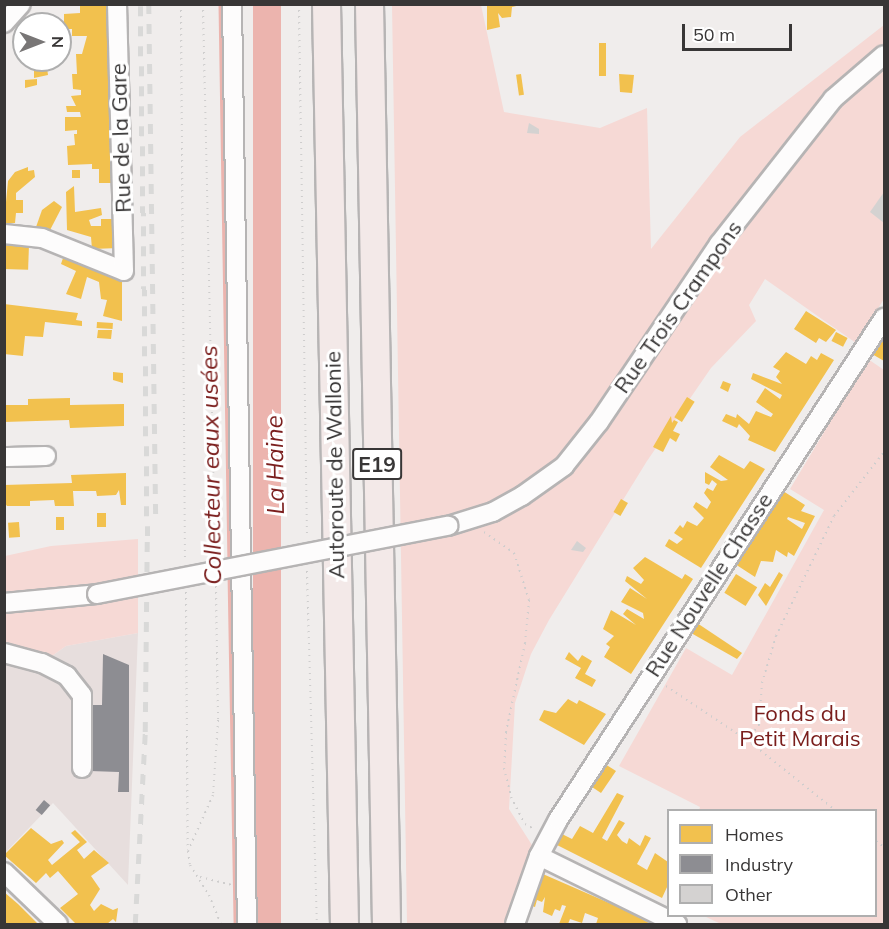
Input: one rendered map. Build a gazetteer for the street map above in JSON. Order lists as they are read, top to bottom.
{
  "streets": {
    "highway": ["E19", "Autoroute de Wallonie"],
    "street": ["Rue de la Gare", "Rue Trois Crampons", "Rue Nouvelle Chasse"]
  },
  "water": ["Collecteur eaux usées", "La Haine"],
  "parks": ["Fonds du Petit Marais"],
  "legend": ["Homes", "Industry", "Other"],
  "scale_bar": "50 m",
  "north": "right"
}
